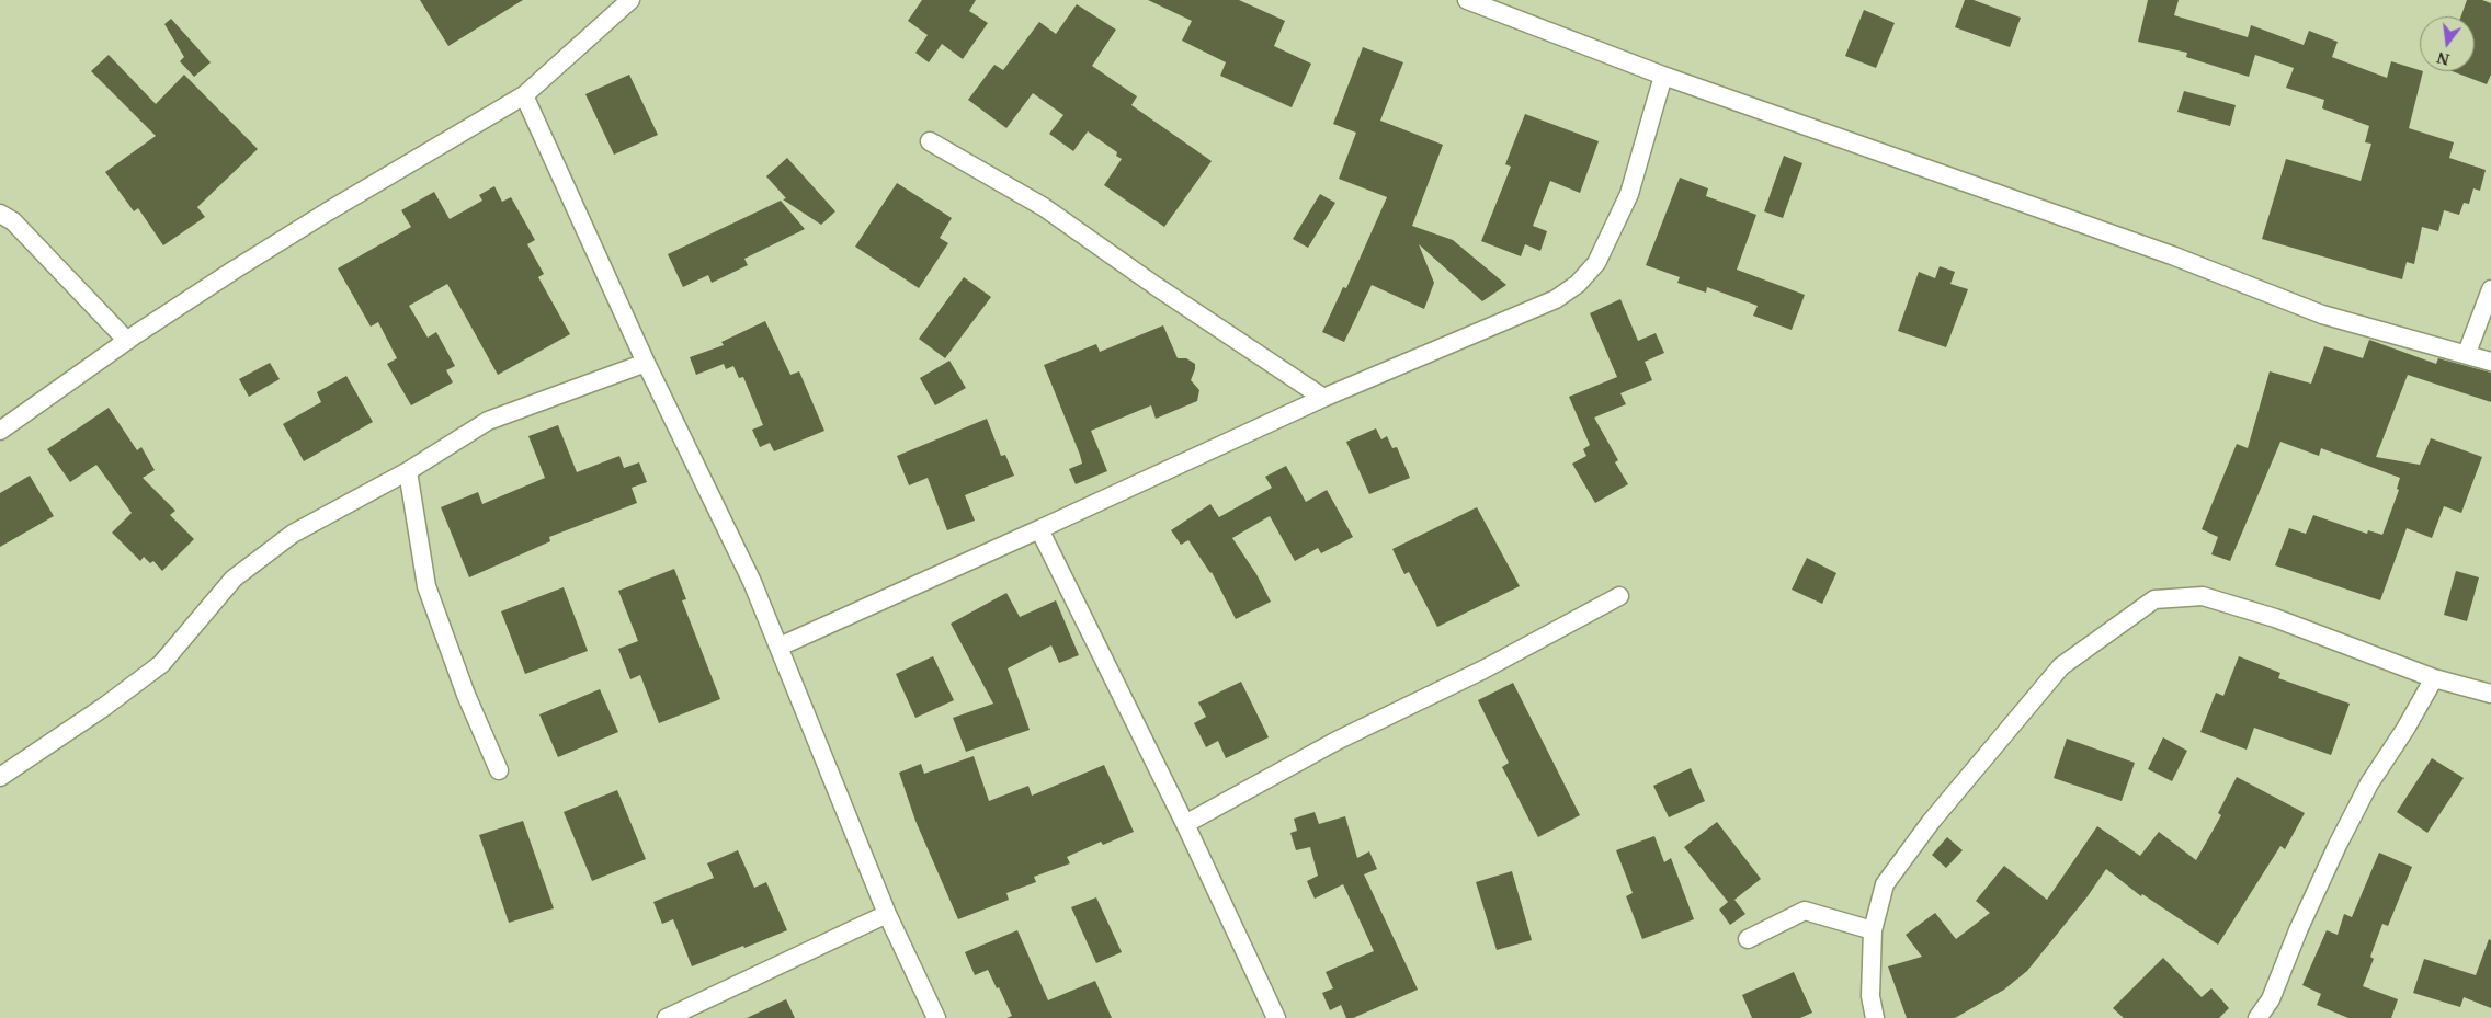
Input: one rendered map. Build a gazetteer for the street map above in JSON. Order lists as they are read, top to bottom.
{
  "north": "bottom"
}
